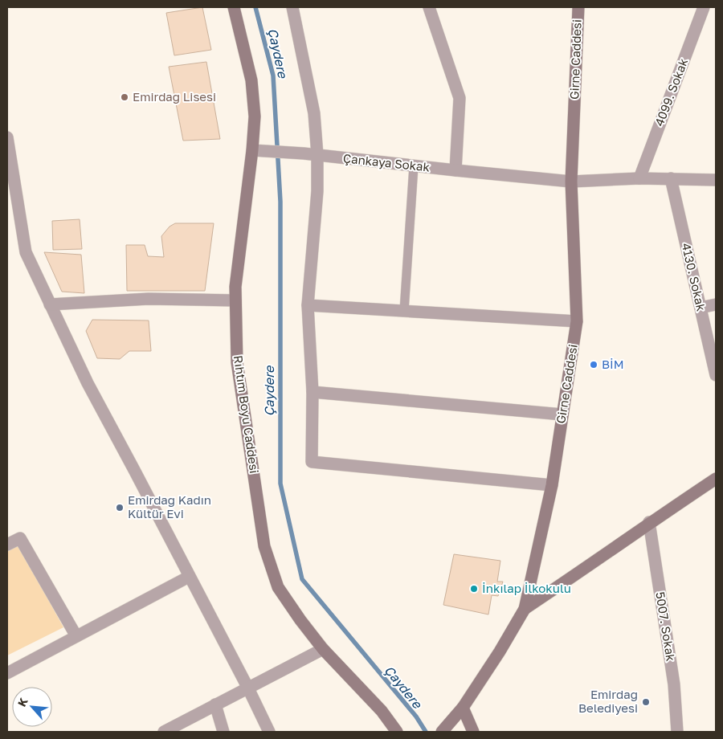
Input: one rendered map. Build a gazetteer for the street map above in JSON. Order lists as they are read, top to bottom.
{
  "streets": {
    "street": [
      "Girne Caddesi",
      "4099. Sokak",
      "Çankaya Sokak",
      "4130. Sokak",
      "Rıhtım Boyu Caddesi",
      "5007. Sokak"
    ]
  },
  "crossings": [
    ["Girne Caddesi", "Çankaya Sokak"],
    ["4099. Sokak", "Çankaya Sokak"],
    ["Çankaya Sokak", "4130. Sokak"],
    ["Çankaya Sokak", "Rıhtım Boyu Caddesi"]
  ],
  "water": ["Çaydere"],
  "places": [
    "Emirdağ Lisesi",
    "BİM",
    "Emirdağ Kadın Kültür Evi",
    "İnkılap İlkokulu",
    "Emirdağ Belediyesi"
  ],
  "north": "top left"
}
